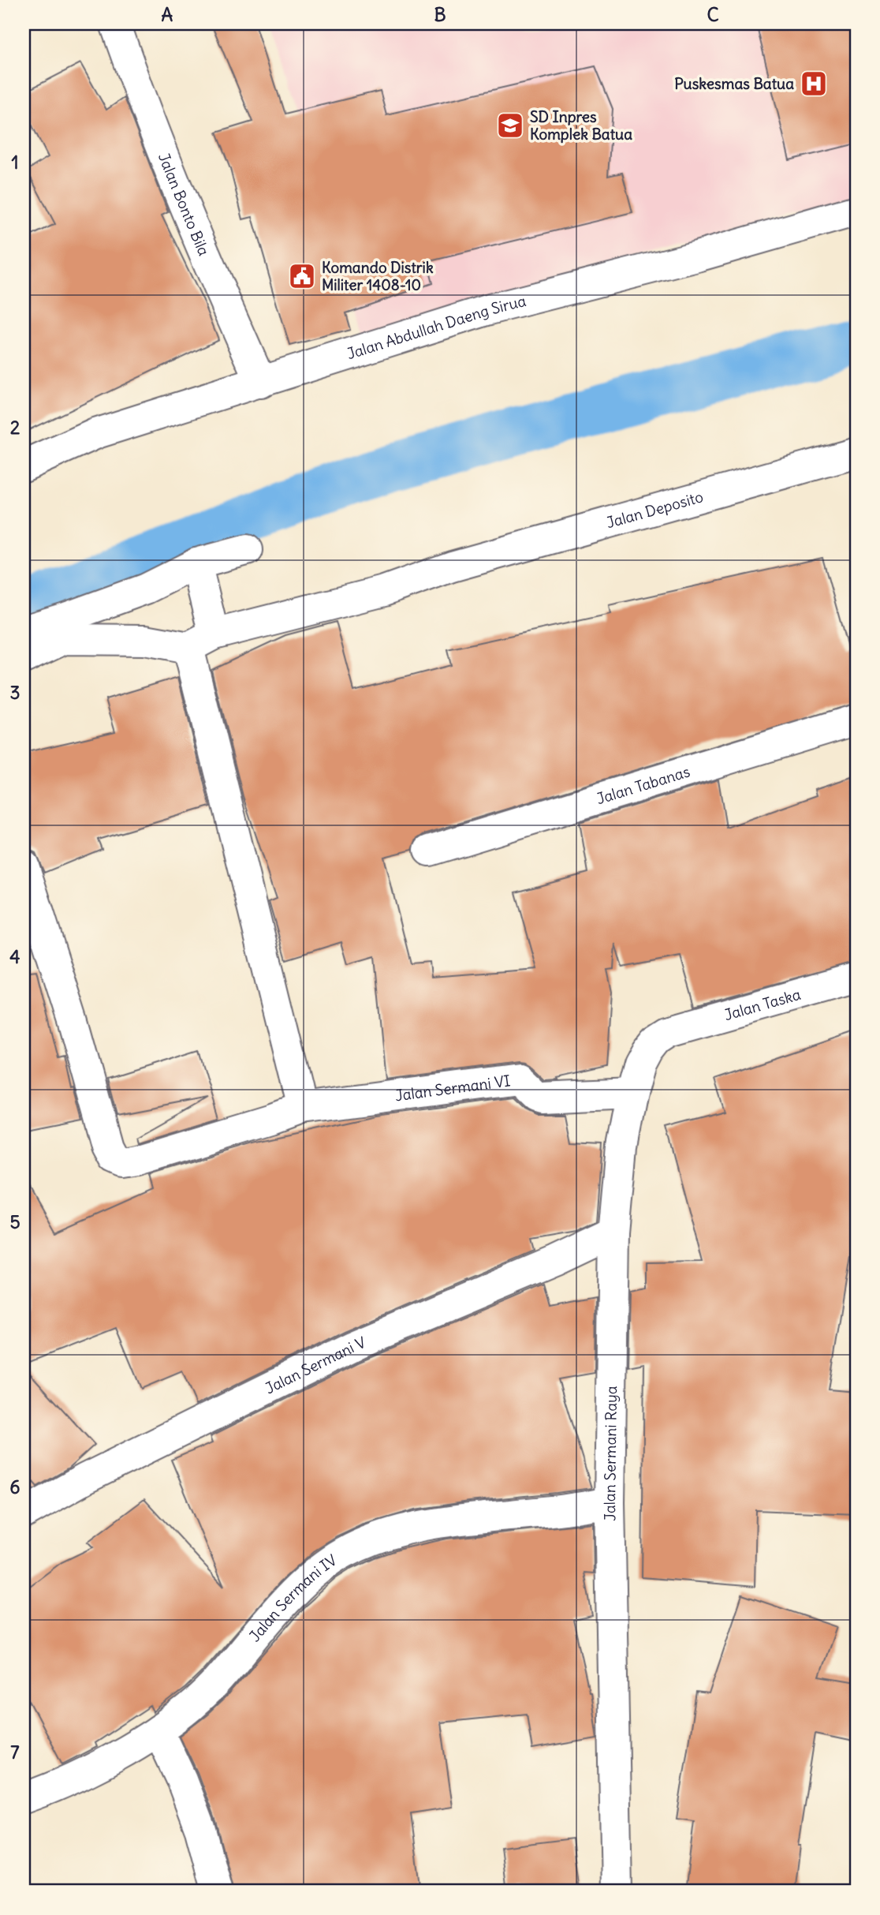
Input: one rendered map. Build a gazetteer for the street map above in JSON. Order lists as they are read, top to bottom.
{
  "streets": {
    "street": [
      "Jalan Bonto Bila",
      "Jalan Abdullah Daeng Sirua",
      "Jalan Deposito",
      "Jalan Tabanas",
      "Jalan Taska",
      "Jalan Sermani VI",
      "Jalan Sermani V",
      "Jalan Sermani Raya",
      "Jalan Sermani IV"
    ]
  },
  "crossings": [
    ["Jalan Bonto Bila", "Jalan Abdullah Daeng Sirua"],
    ["Jalan Taska", "Jalan Sermani Raya"],
    ["Jalan Sermani VI", "Jalan Sermani Raya"],
    ["Jalan Sermani V", "Jalan Sermani Raya"],
    ["Jalan Sermani Raya", "Jalan Sermani IV"]
  ],
  "places": {
    "hospital": ["Puskesmas Batua"],
    "school or university": ["SD Inpres Komplek Batua"],
    "public building": ["Komando Distrik Militer 1408-10"]
  },
  "grid": {
    "columns": ["A", "B", "C"],
    "rows": [
      "1",
      "2",
      "3",
      "4",
      "5",
      "6",
      "7"
    ]
  }
}
